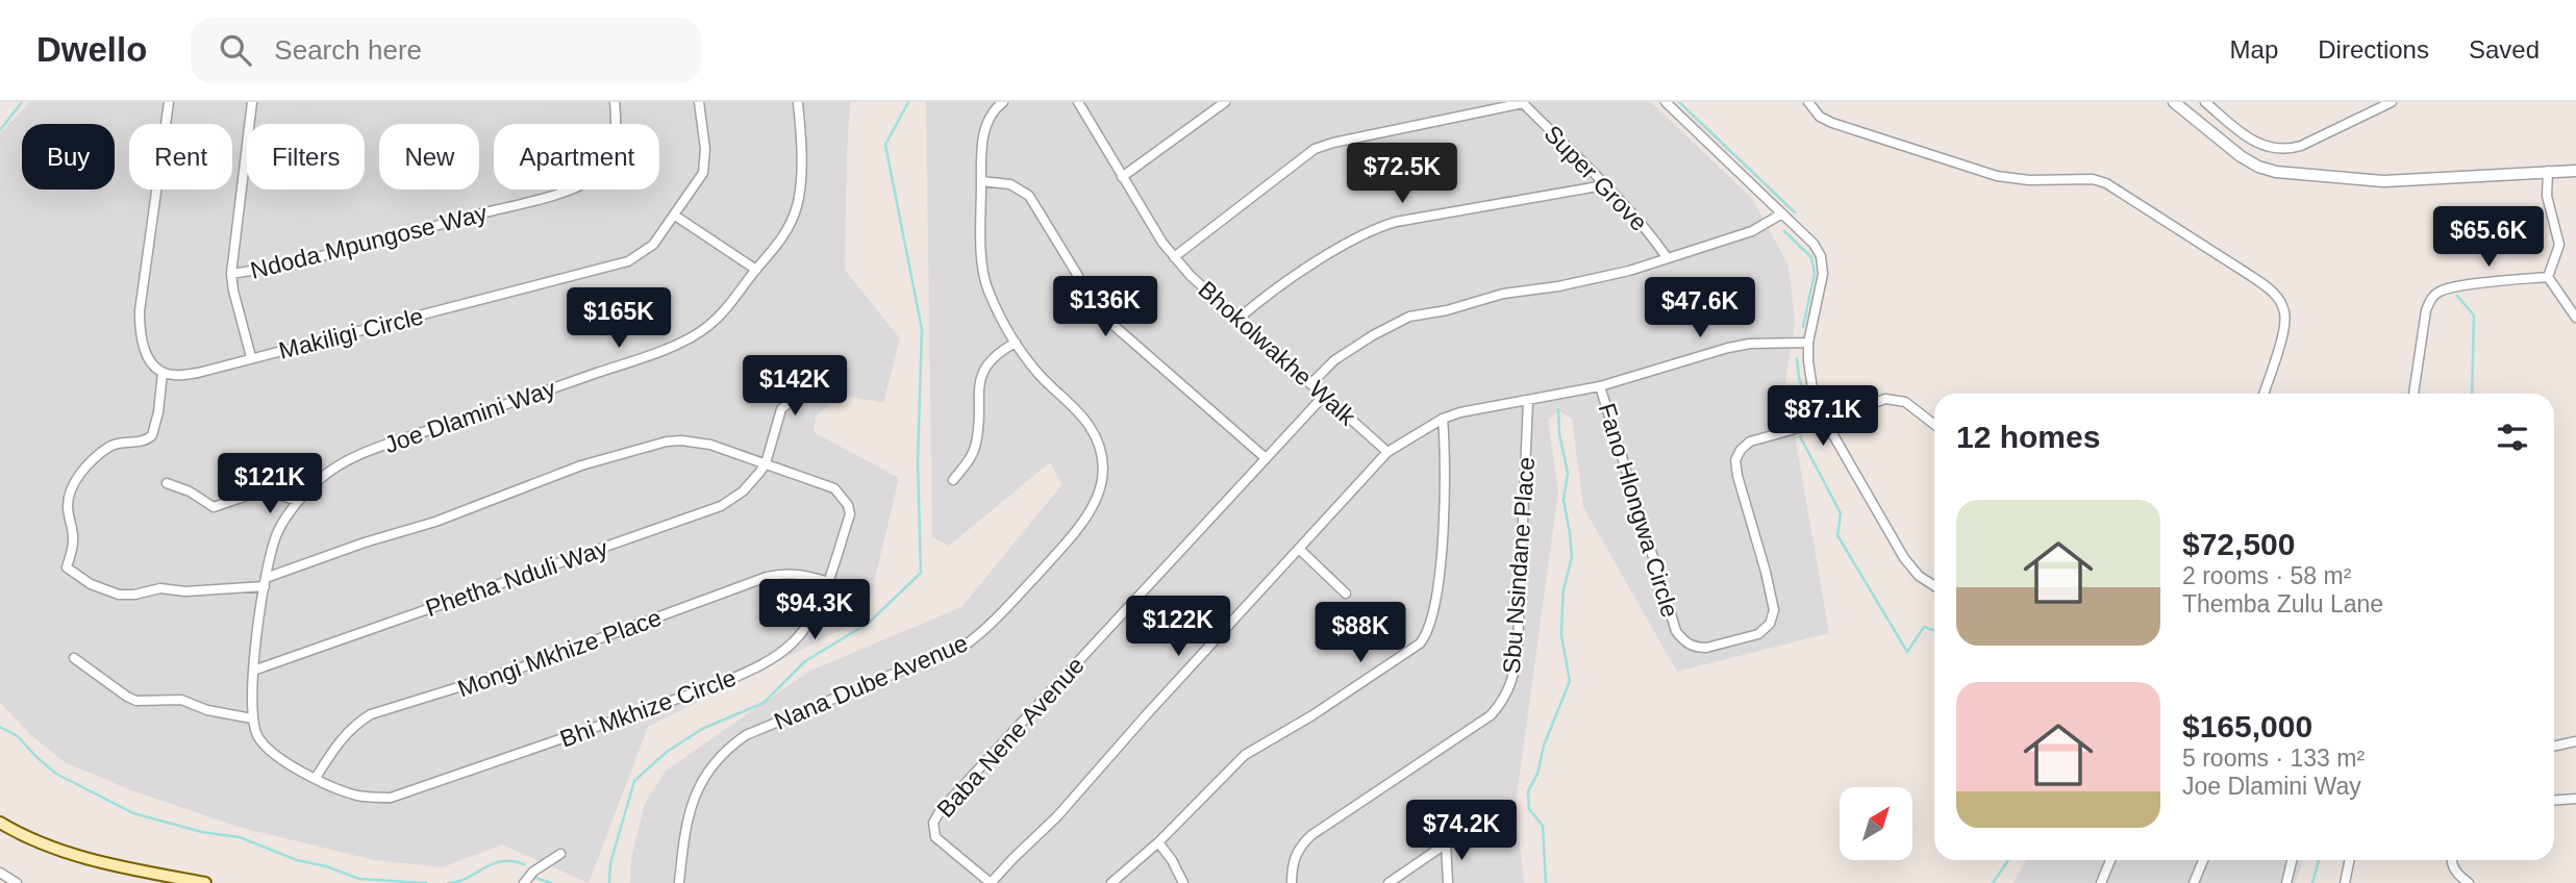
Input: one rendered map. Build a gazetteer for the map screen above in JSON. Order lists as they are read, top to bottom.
{
  "streets": {
    "street": [
      "Super Grove",
      "Ndoda Mpungose Way",
      "Makiligi Circle",
      "Bhokolwakhe Walk",
      "Joe Dlamini Way",
      "Fano Hlongwa Circle",
      "Sbu Nsindane Place",
      "Phetha Nduli Way",
      "Mongi Mkhize Place",
      "Nana Dube Avenue",
      "Bhi Mkhize Circle",
      "Baba Nene Avenue"
    ]
  },
  "crossings": [
    ["Makiligi Circle", "Bhi Mkhize Circle"],
    ["Bhokolwakhe Walk", "Baba Nene Avenue"],
    ["Phetha Nduli Way", "Bhi Mkhize Circle"],
    ["Mongi Mkhize Place", "Bhi Mkhize Circle"]
  ],
  "north": "top right",
  "page": {
    "header": "Dwello",
    "search": "Search here",
    "nav": ["Map", "Directions", "Saved"],
    "chip": [
      "Buy",
      "Rent",
      "Filters",
      "New",
      "Apartment"
    ],
    "price": [
      "$72.5K",
      "$65.6K",
      "$136K",
      "$47.6K",
      "$165K",
      "$142K",
      "$87.1K",
      "$121K",
      "$94.3K",
      "$122K",
      "$88K",
      "$74.2K"
    ],
    "heading": "12 homes",
    "list": [
      {
        "name": "$72,500",
        "note": "2 rooms · 58 m² · Themba Zulu Lane"
      },
      {
        "name": "$165,000",
        "note": "5 rooms · 133 m² · Joe Dlamini Way"
      }
    ]
  }
}
